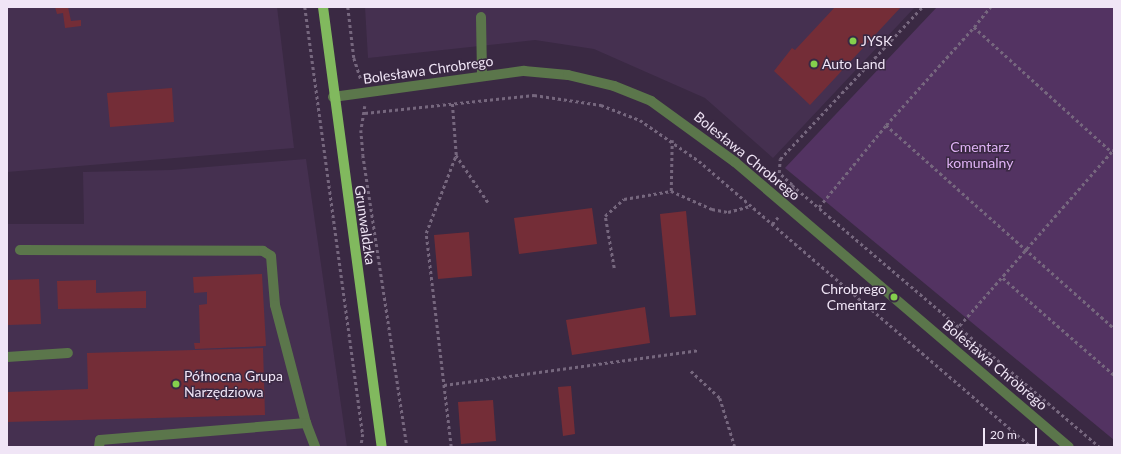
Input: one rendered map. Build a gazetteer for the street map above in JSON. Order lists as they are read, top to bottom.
{
  "streets": {
    "main road": ["Grunwaldzka"],
    "street": ["Bolesława Chrobrego"]
  },
  "crossings": [
    ["Bolesława Chrobrego", "Grunwaldzka"]
  ],
  "parks": ["Cmentarz komunalny"],
  "places": [
    "JYSK",
    "Auto Land",
    "Chrobrego Cmentarz",
    "Północna Grupa Narzędziowa"
  ],
  "scale_bar": "20 m"
}
